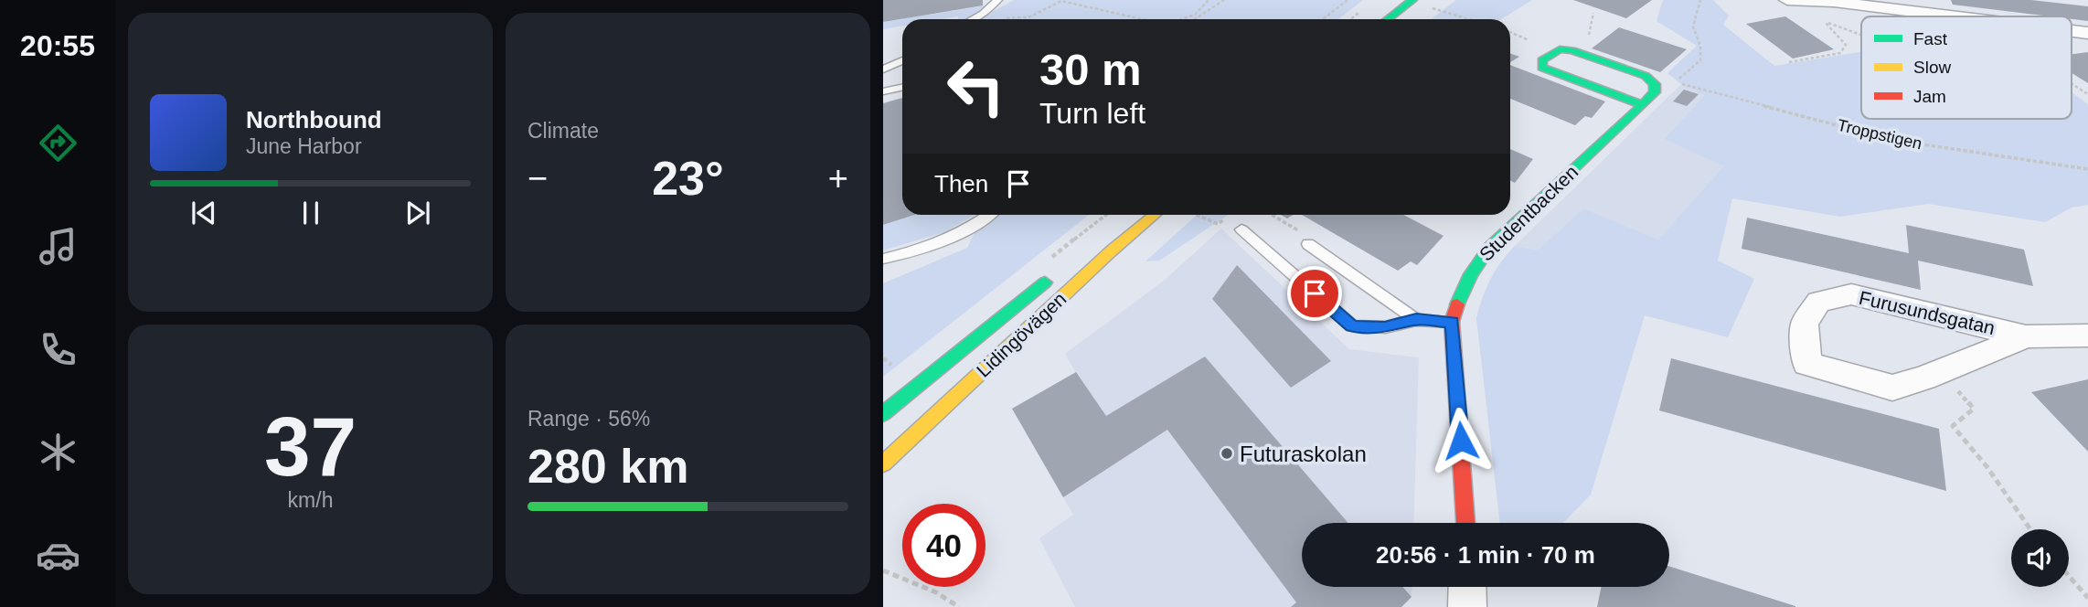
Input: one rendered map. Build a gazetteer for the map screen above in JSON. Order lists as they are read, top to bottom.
{
  "streets": {
    "street": ["Studentbacken", "Furusundsgatan", "Lidingövägen"],
    "path": ["Troppstigen"]
  },
  "places": ["Futuraskolan"],
  "legend": ["Fast", "Slow", "Jam"],
  "page": {
    "tabs": "20:55",
    "tile": [
      "Climate",
      ["37", "km/h"],
      ["Range · 56%", "280 km"]
    ],
    "turn": ["30 m", "Turn left"],
    "song": ["Northbound", "June Harbor"],
    "heat": ["−", "23°", "+"],
    "then": "Then",
    "limit": "40",
    "trip": "20:56 · 1 min · 70 m"
  }
}
